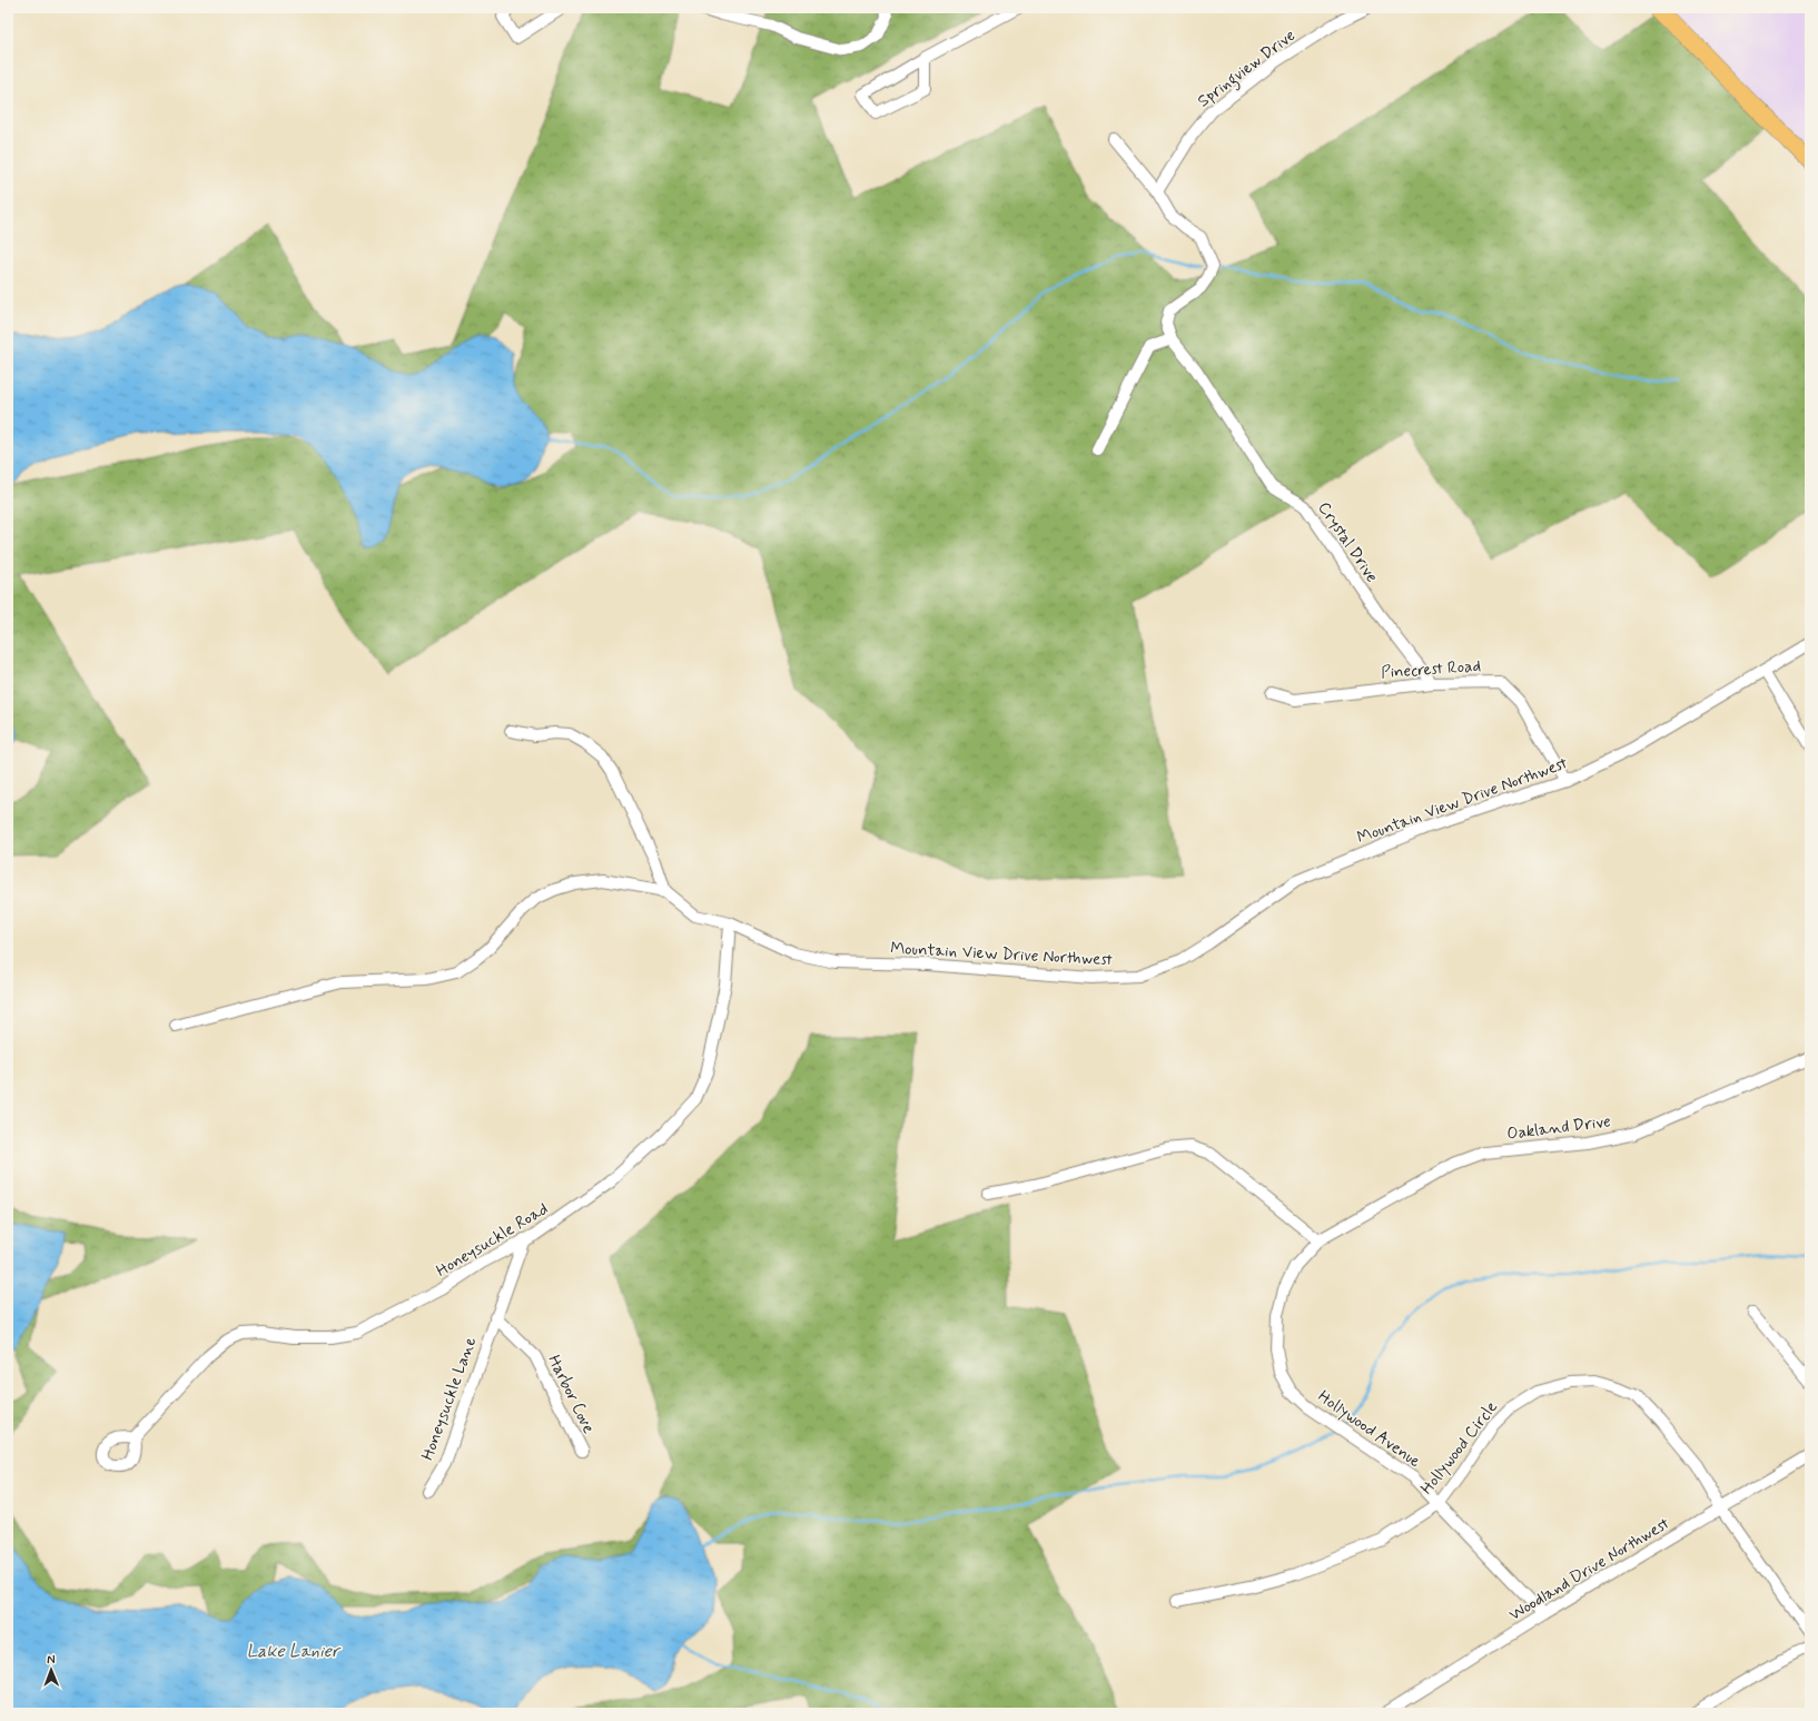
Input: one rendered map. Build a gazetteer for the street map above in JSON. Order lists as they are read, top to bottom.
{
  "streets": {
    "street": [
      "Springview Drive",
      "Crystal Drive",
      "Pinecrest Road",
      "Mountain View Drive Northwest",
      "Oakland Drive",
      "Honeysuckle Road",
      "Harbor Cove",
      "Honeysuckle Lane",
      "Hollywood Avenue",
      "Hollywood Circle",
      "Woodland Drive Northwest"
    ]
  },
  "crossings": [
    ["Crystal Drive", "Pinecrest Road"],
    ["Pinecrest Road", "Mountain View Drive Northwest"],
    ["Mountain View Drive Northwest", "Honeysuckle Road"],
    ["Oakland Drive", "Hollywood Avenue"],
    ["Harbor Cove", "Honeysuckle Lane"],
    ["Hollywood Avenue", "Hollywood Circle"],
    ["Hollywood Avenue", "Woodland Drive Northwest"],
    ["Hollywood Circle", "Woodland Drive Northwest"]
  ],
  "water": ["Lake Lanier"],
  "north": "top"
}
